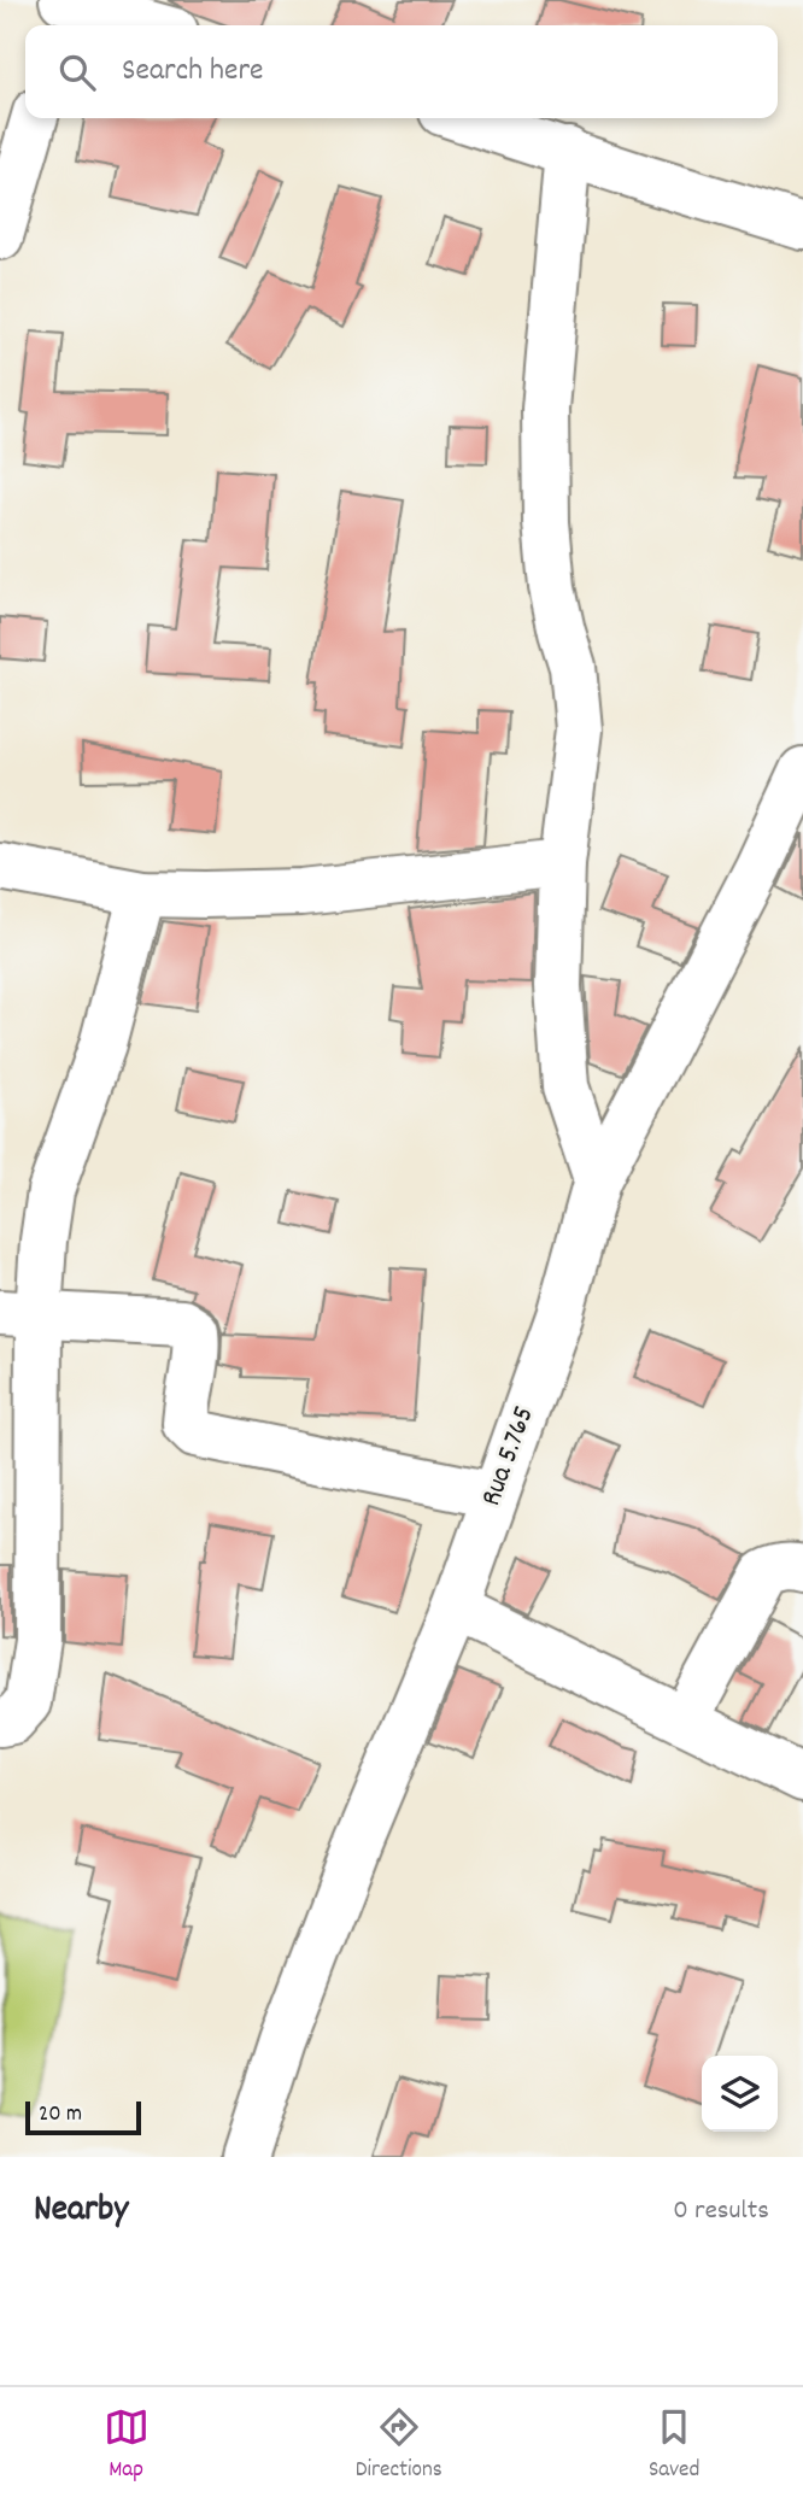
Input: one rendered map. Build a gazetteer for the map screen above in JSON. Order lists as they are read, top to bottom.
{
  "streets": {
    "street": ["Rua 5.765"]
  },
  "scale_bar": "20 m",
  "page": {
    "search": "Search here",
    "scale": "20 m",
    "heading": ["Nearby", "0 results"],
    "nav": ["Map", "Directions", "Saved"]
  }
}
